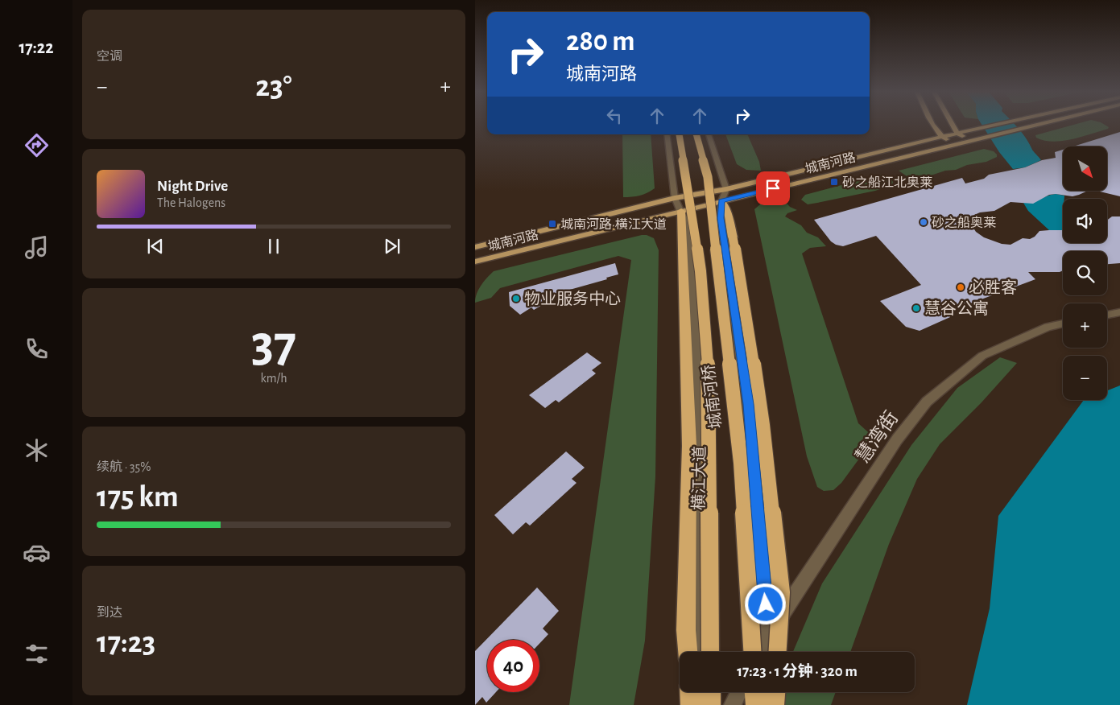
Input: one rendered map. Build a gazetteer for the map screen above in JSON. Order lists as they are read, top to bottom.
{
  "streets": {
    "highway": ["城南河桥"],
    "main road": ["城南河路"],
    "street": ["慧湾街", "横江大道"]
  },
  "crossings": [
    ["城南河路", "横江大道"]
  ],
  "places": {
    "transit": ["砂之船江北奥莱", "城南河路·横江大道"],
    "other": [
      "砂之船奥莱",
      "必胜客",
      "物业服务中心",
      "慧谷公寓"
    ]
  },
  "north": "bottom right",
  "page": {
    "tabs": "17:22",
    "tile": [
      "空调",
      ["37", "km/h"],
      ["续航 · 35%", "175 km"],
      ["到达", "17:23"]
    ],
    "turn": ["280 m", "城南河路"],
    "heat": ["−", "23°", "+"],
    "map_buttons": ["+", "−"],
    "song": ["Night Drive", "The Halogens"],
    "limit": "40",
    "trip": "17:23 · 1 分钟 · 320 m"
  }
}
